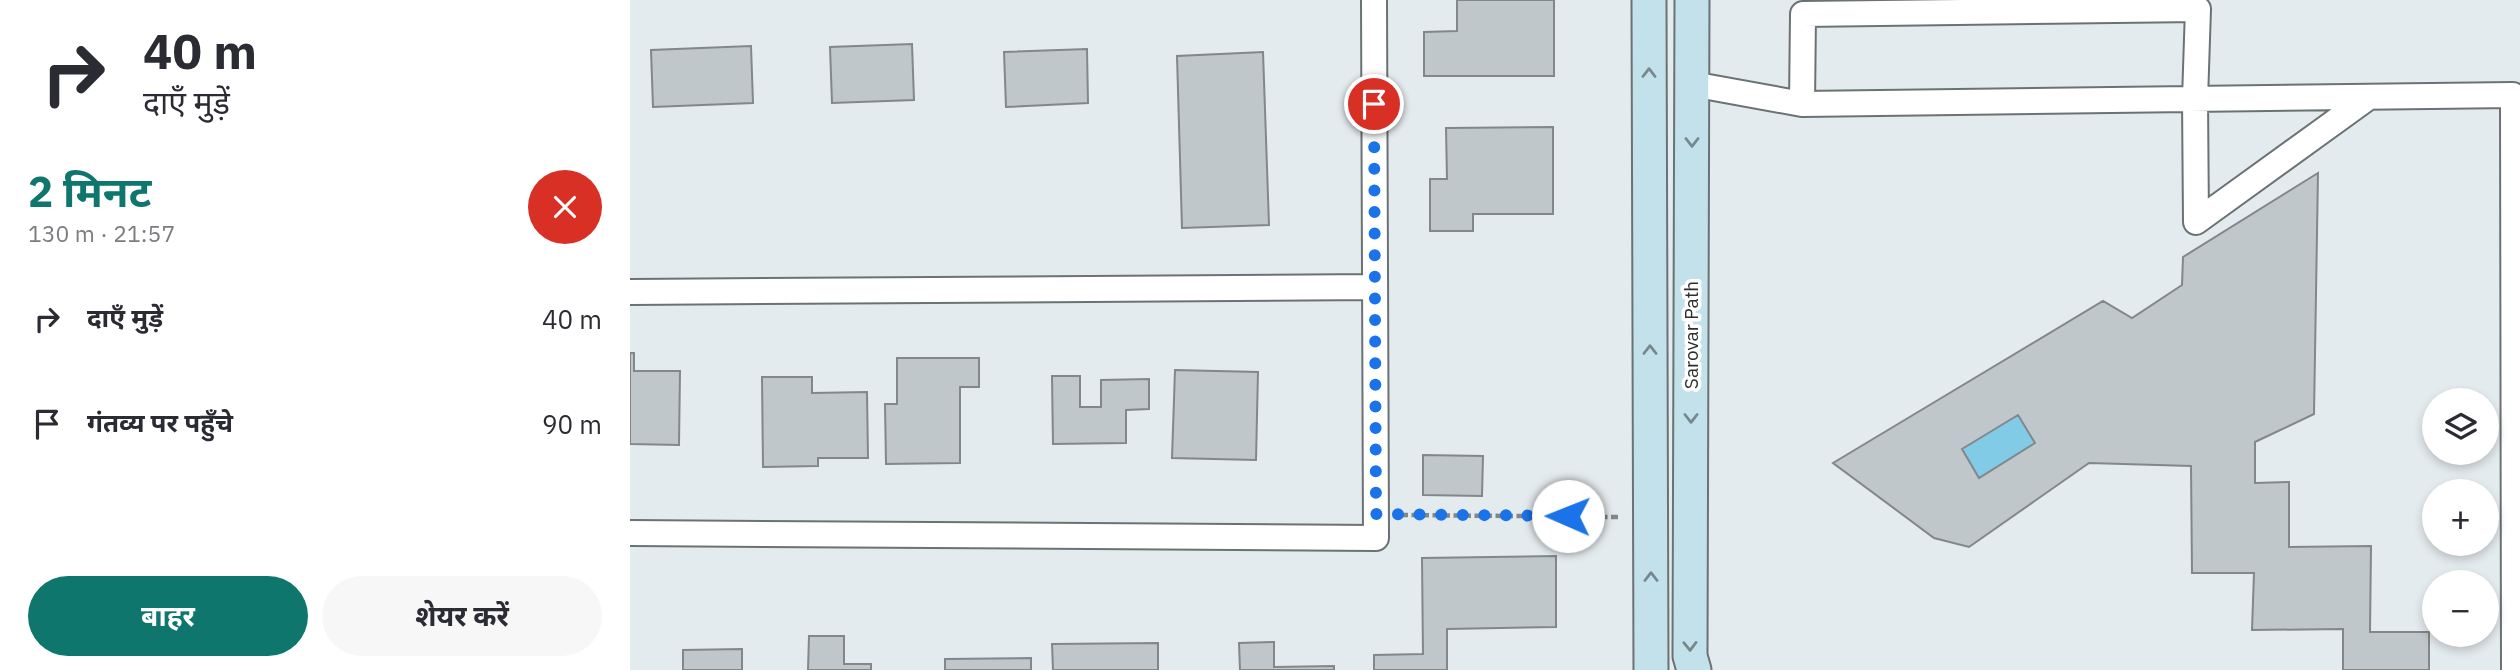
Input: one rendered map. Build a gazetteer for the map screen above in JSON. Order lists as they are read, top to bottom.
{
  "streets": {
    "main road": ["Sarovar Path"]
  },
  "page": {
    "turn": ["40 m", "दाएँ मुड़ें"],
    "heading": ["2 मिनट", "130 m · 21:57"],
    "list": [
      {
        "name": "दाएँ मुड़ें",
        "value": "40 m"
      },
      {
        "name": "गंतव्य पर पहुँचे",
        "value": "90 m"
      }
    ],
    "map_buttons": ["+", "−"],
    "buttons": ["बाहर", "शेयर करें"]
  }
}
